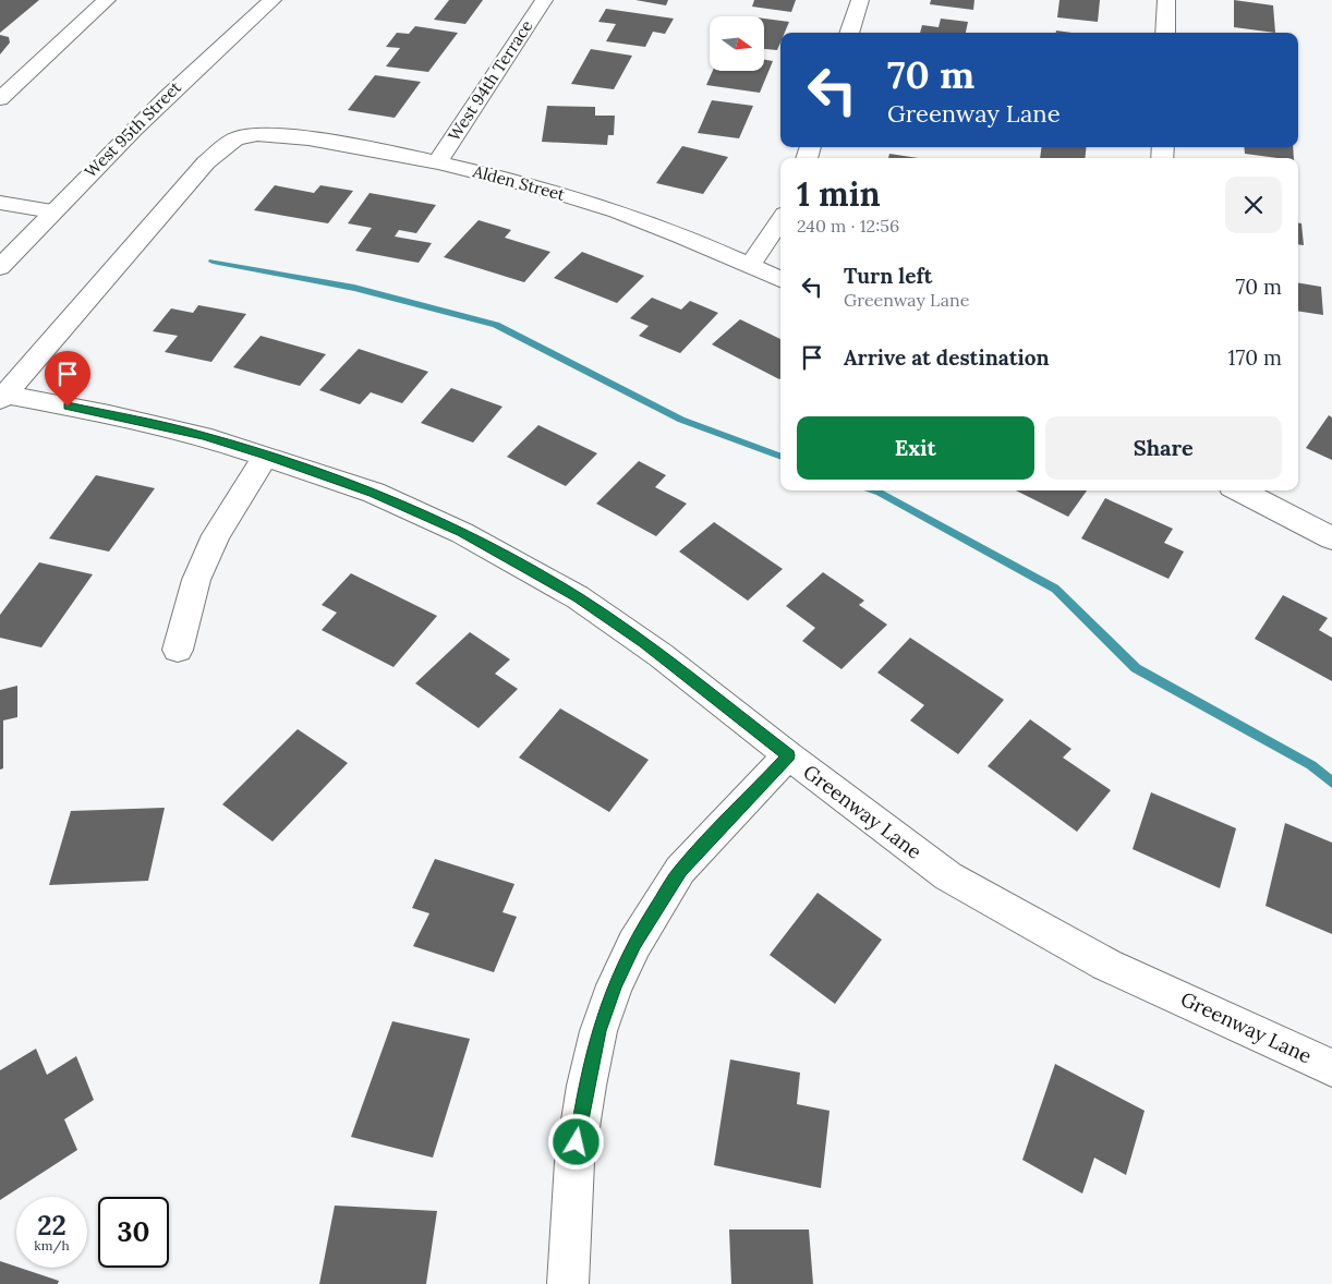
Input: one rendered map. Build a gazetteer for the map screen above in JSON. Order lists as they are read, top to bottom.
{
  "streets": {
    "street": [
      "West 94th Terrace",
      "West 95th Street",
      "Alden Street",
      "Greenway Lane"
    ]
  },
  "crossings": [
    ["West 94th Terrace", "Alden Street"],
    ["Alden Street", "Greenway Lane"]
  ],
  "north": "right",
  "page": {
    "turn": ["70 m", "Greenway Lane"],
    "heading": ["1 min", "240 m · 12:56"],
    "list": [
      {
        "name": "Turn left",
        "note": "Greenway Lane",
        "value": "70 m"
      },
      {
        "name": "Arrive at destination",
        "value": "170 m"
      }
    ],
    "buttons": ["Exit", "Share"],
    "speed": "22 km/h",
    "limit": "30"
  }
}
